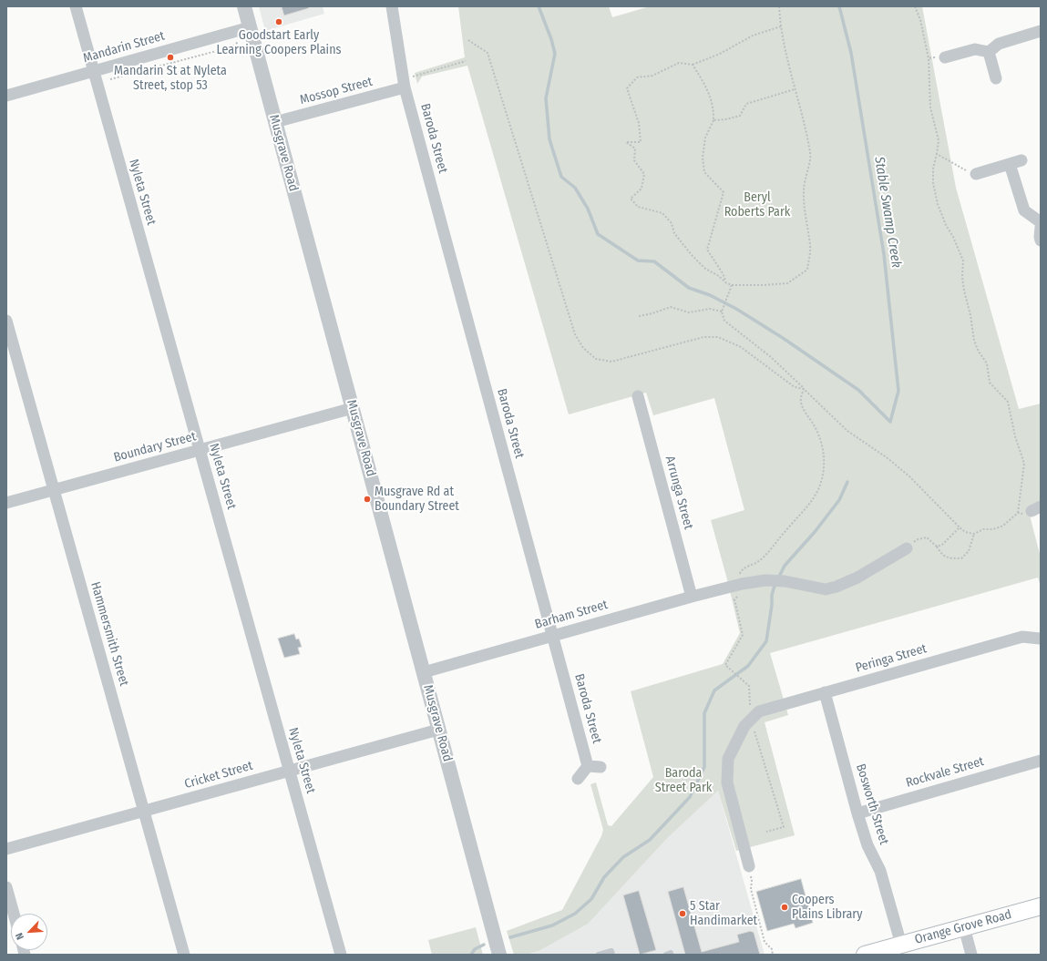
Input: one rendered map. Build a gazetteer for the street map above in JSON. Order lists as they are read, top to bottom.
{
  "streets": {
    "main road": ["Orange Grove Road"],
    "street": [
      "Mandarin Street",
      "Mossop Street",
      "Baroda Street",
      "Musgrave Road",
      "Nyleta Street",
      "Boundary Street",
      "Arrunga Street",
      "Barham Street",
      "Hammersmith Street",
      "Peringa Street",
      "Rockvale Street",
      "Cricket Street",
      "Bosworth Street"
    ]
  },
  "crossings": [
    ["Mandarin Street", "Musgrave Road"],
    ["Mandarin Street", "Nyleta Street"],
    ["Mossop Street", "Baroda Street"],
    ["Mossop Street", "Musgrave Road"],
    ["Baroda Street", "Barham Street"],
    ["Musgrave Road", "Boundary Street"],
    ["Musgrave Road", "Barham Street"],
    ["Musgrave Road", "Cricket Street"],
    ["Nyleta Street", "Boundary Street"],
    ["Nyleta Street", "Cricket Street"],
    ["Boundary Street", "Hammersmith Street"],
    ["Arrunga Street", "Barham Street"],
    ["Hammersmith Street", "Cricket Street"],
    ["Peringa Street", "Bosworth Street"],
    ["Rockvale Street", "Bosworth Street"],
    ["Bosworth Street", "Orange Grove Road"]
  ],
  "water": ["Stable Swamp Creek"],
  "parks": ["Beryl Roberts Park", "Baroda Street Park"],
  "places": [
    "Goodstart Early Learning Coopers Plains",
    "Mandarin St at Nyleta Street, stop 53",
    "Musgrave Rd at Boundary Street",
    "Coopers Plains Library",
    "5 Star Handimarket"
  ],
  "north": "bottom left"
}
